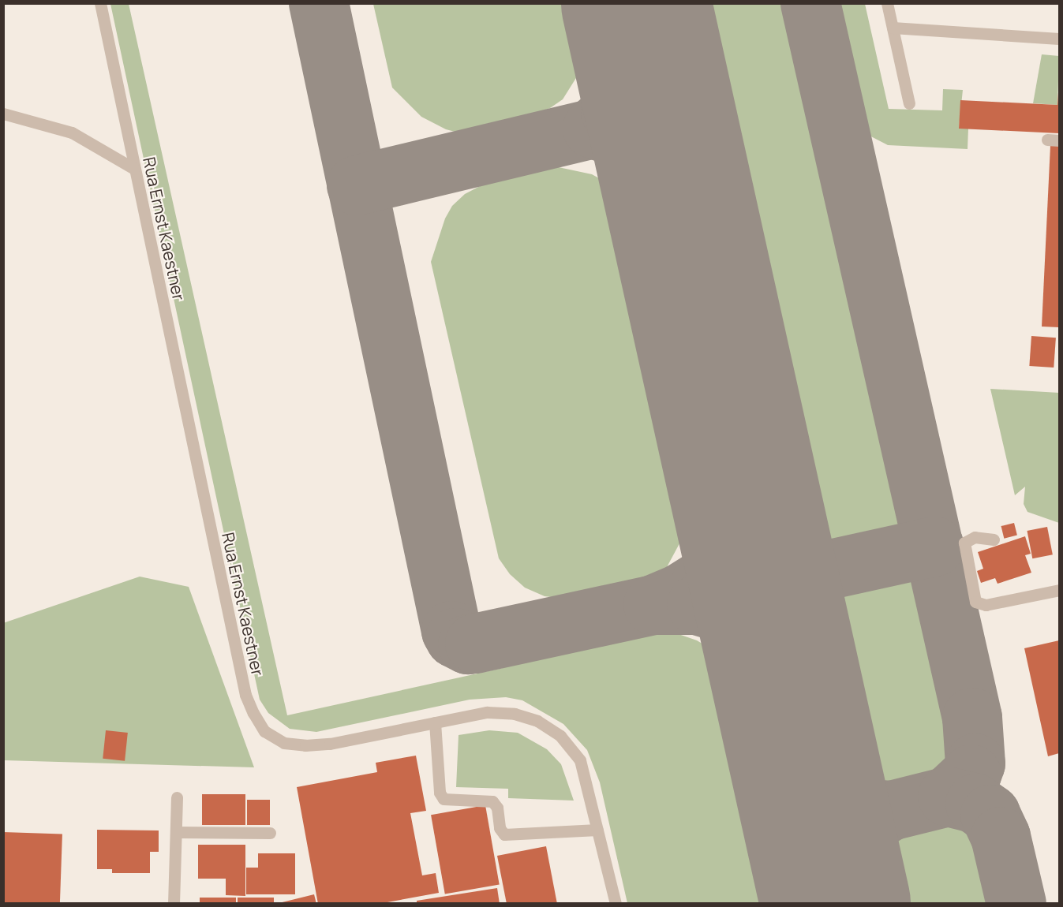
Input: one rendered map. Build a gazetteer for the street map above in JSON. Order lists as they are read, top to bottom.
{
  "streets": {
    "street": ["Rua Ernst Kaestner"]
  }
}
